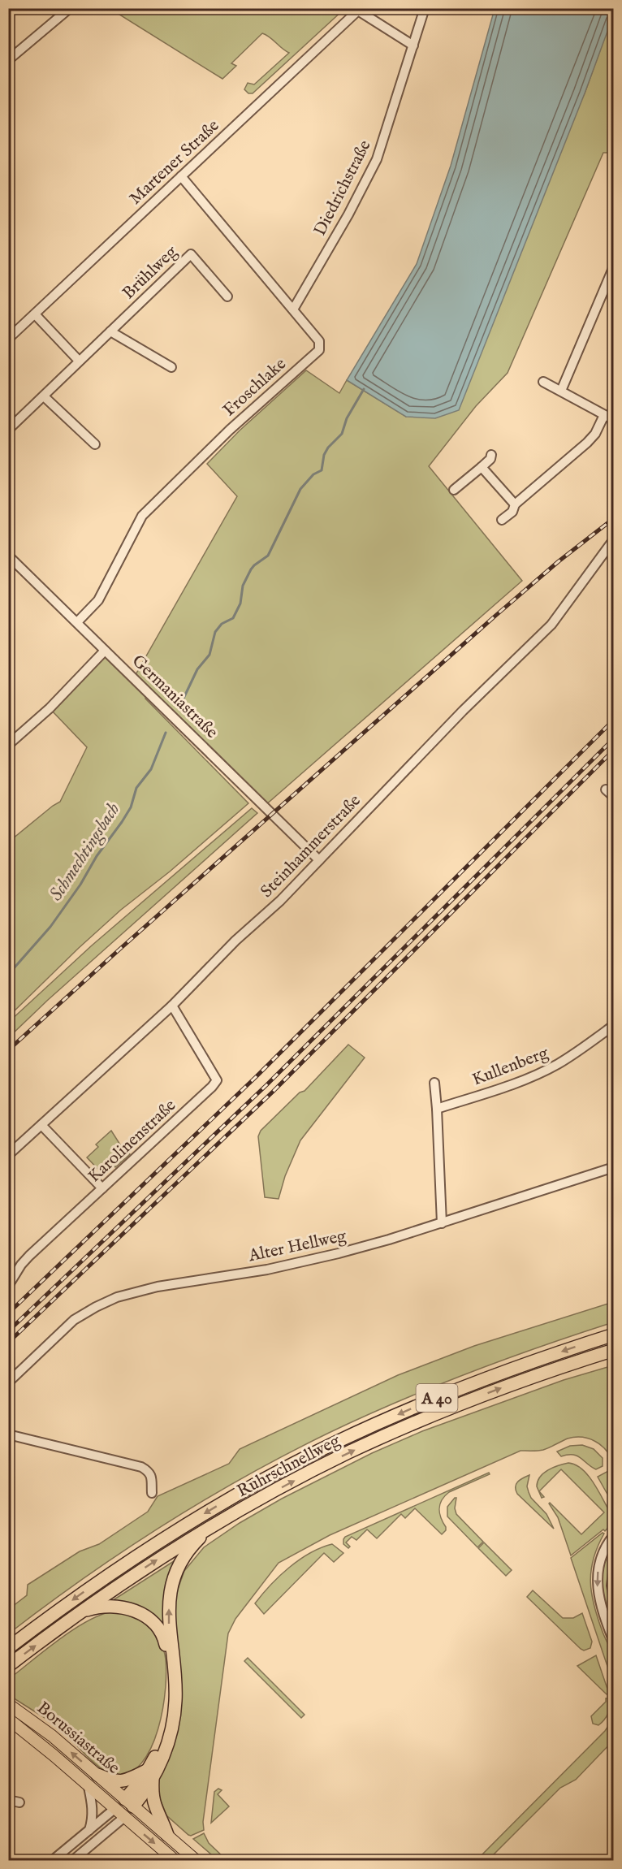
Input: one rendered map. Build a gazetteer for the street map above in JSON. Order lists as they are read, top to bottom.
{
  "streets": {
    "highway": ["A 40", "Ruhrschnellweg"],
    "main road": ["Borussiastraße"],
    "street": [
      "Martener Straße",
      "Diedrichstraße",
      "Brühlweg",
      "Froschlake",
      "Germaniastraße",
      "Steinhammerstraße",
      "Kullenberg",
      "Karolinenstraße",
      "Alter Hellweg"
    ]
  },
  "crossings": [
    ["Martener Straße", "Froschlake"],
    ["Diedrichstraße", "Froschlake"],
    ["Froschlake", "Germaniastraße"],
    ["Germaniastraße", "Steinhammerstraße"],
    ["Steinhammerstraße", "Karolinenstraße"]
  ],
  "water": ["Schmechtingsbach"]
}
